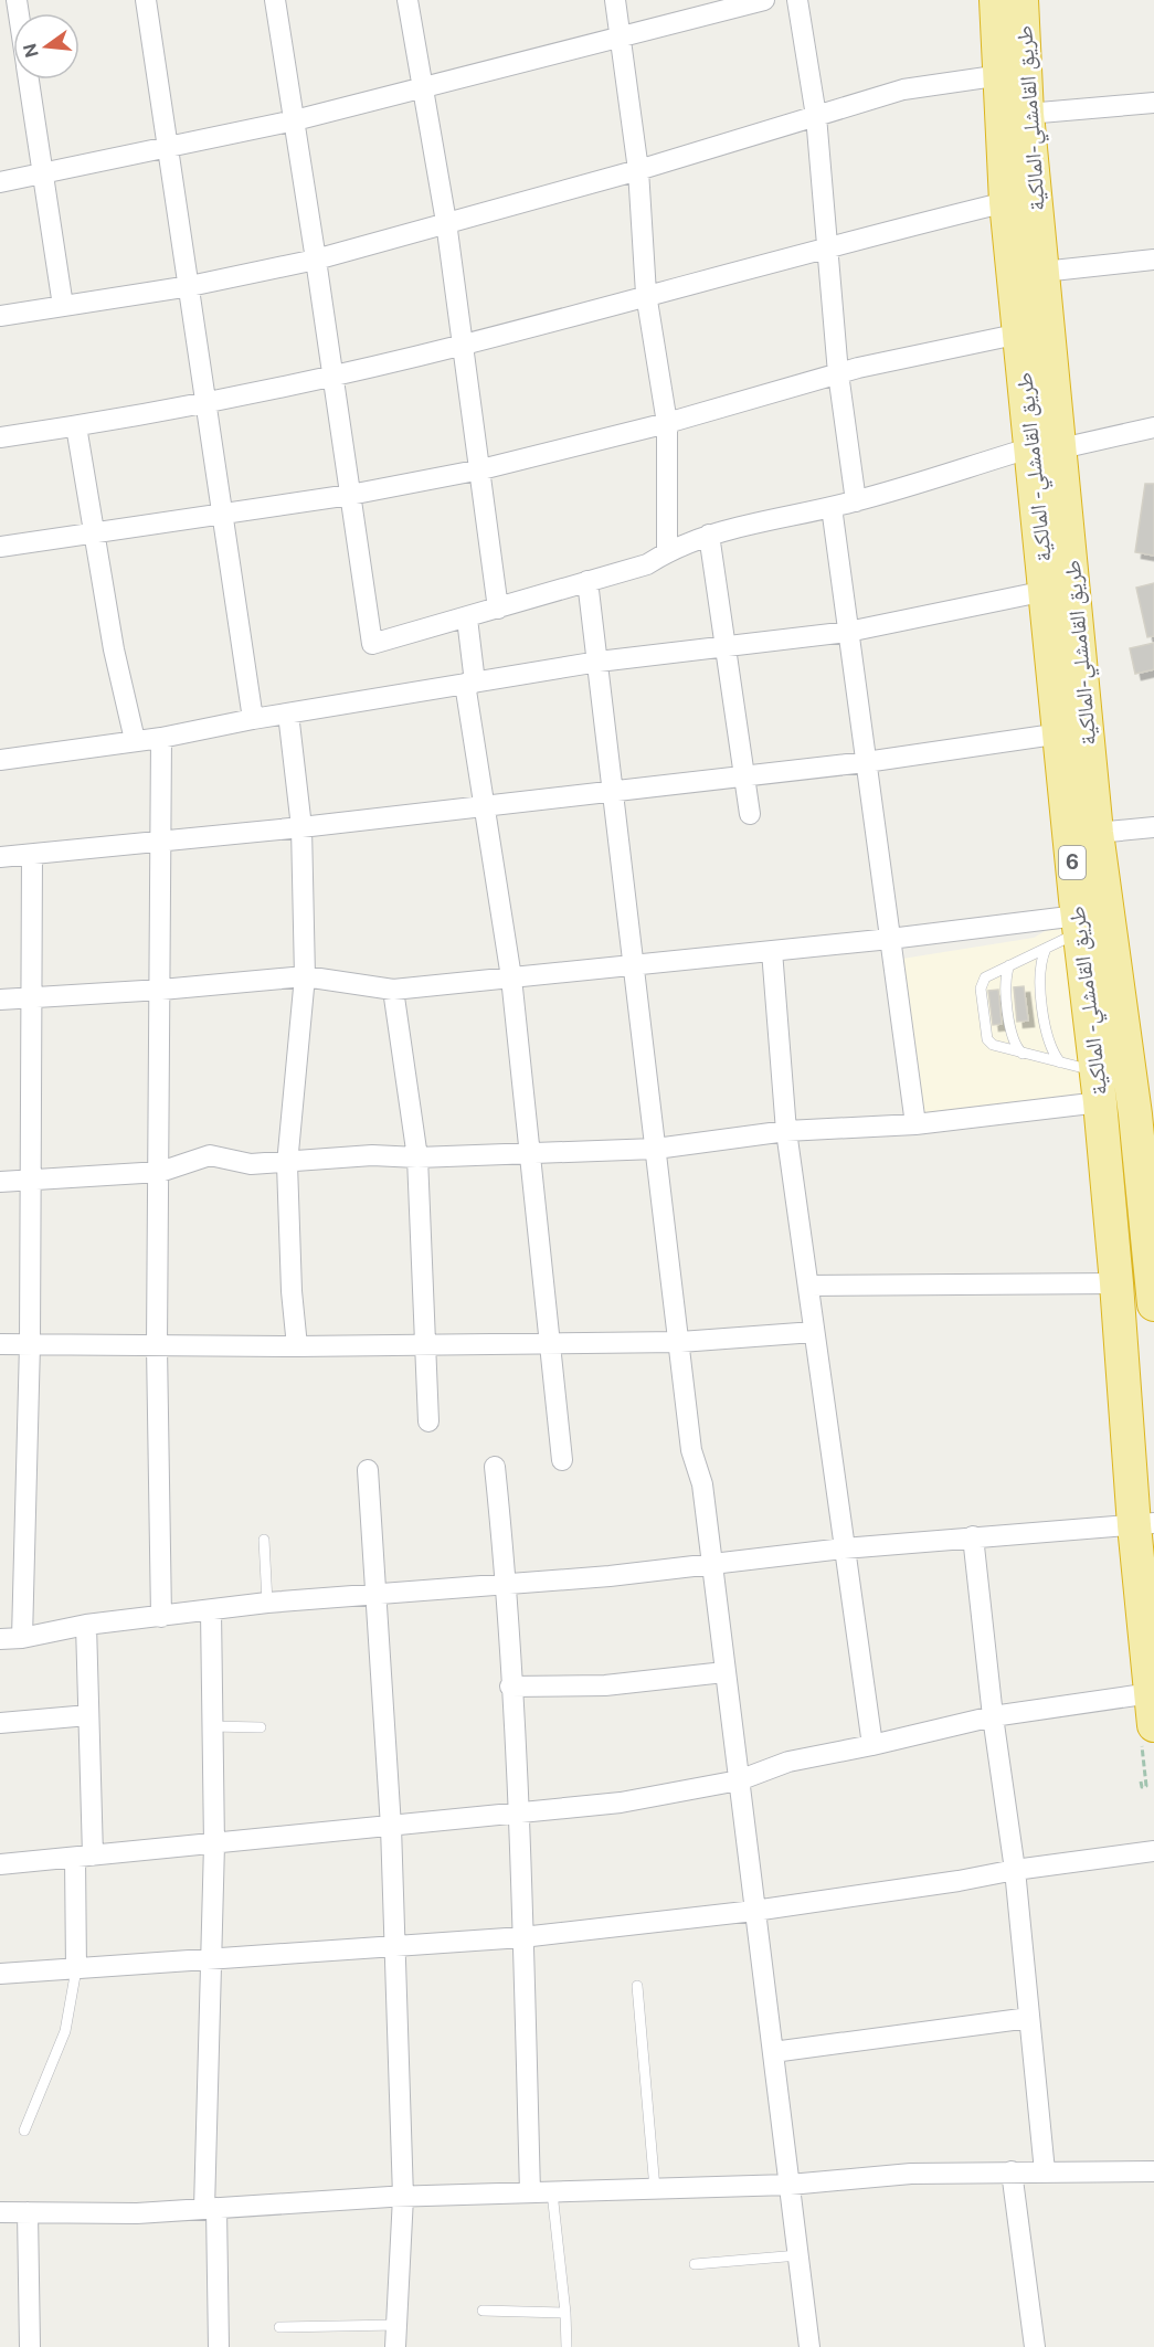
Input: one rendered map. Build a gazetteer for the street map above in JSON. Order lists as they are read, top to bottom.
{
  "streets": {
    "highway": ["طريق القامشلي-المالكية", "طريق القامشلي - المالكية", "6"]
  },
  "crossings": [
    ["طريق القامشلي-المالكية", "طريق القامشلي - المالكية"]
  ],
  "north": "left"
}
